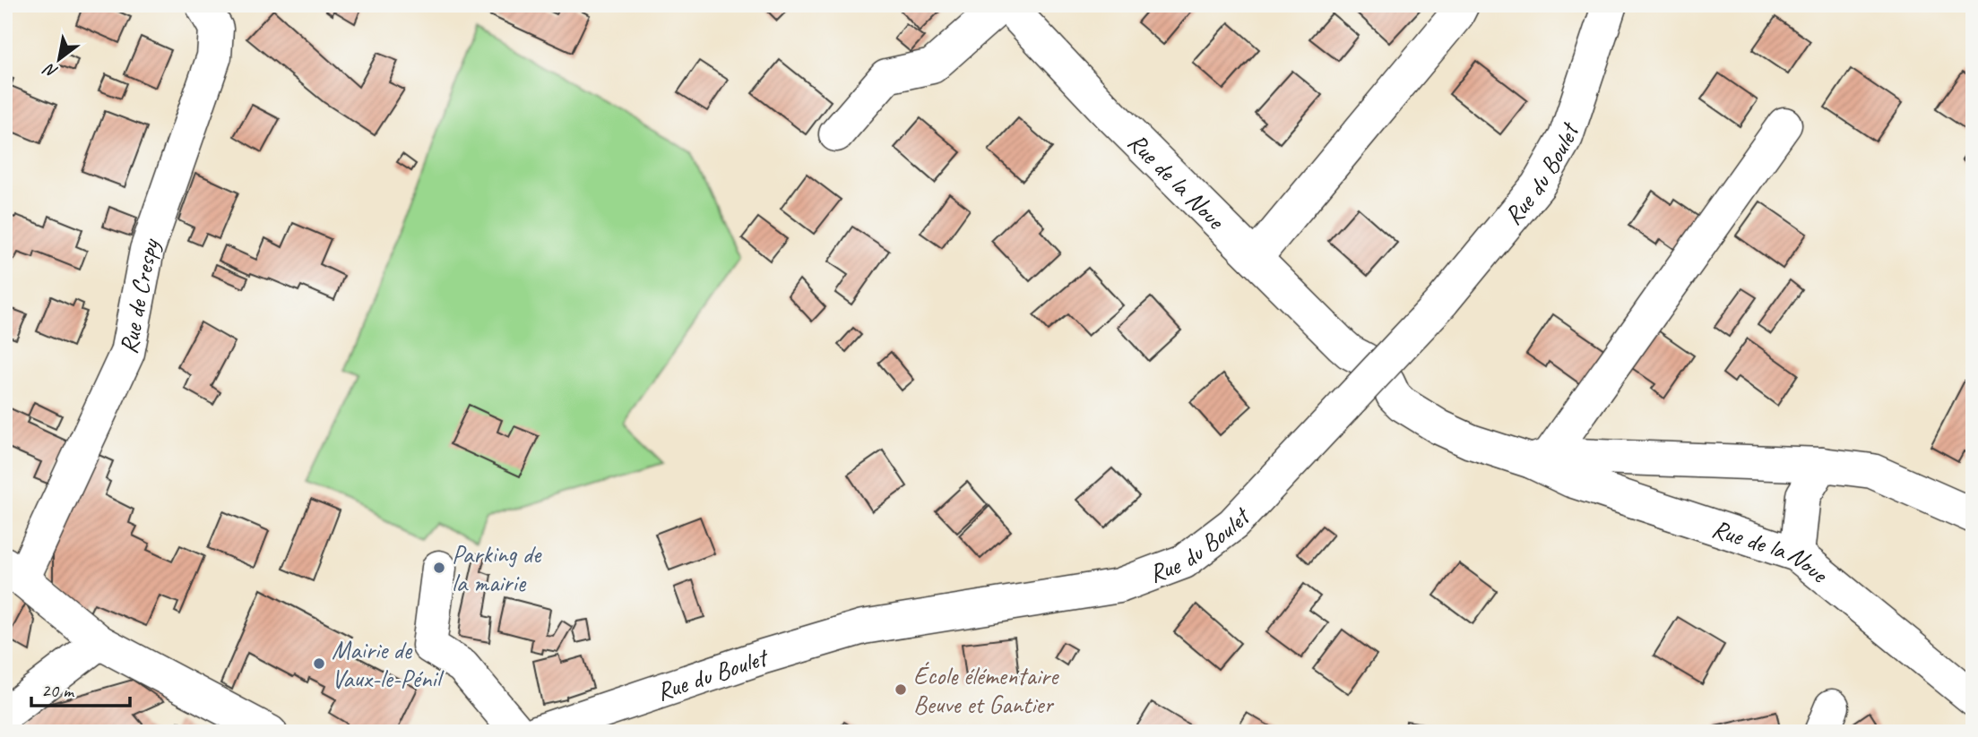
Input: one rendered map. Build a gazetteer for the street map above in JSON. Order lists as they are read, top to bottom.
{
  "streets": {
    "street": ["Rue du Boulet", "Rue de la Noue", "Rue de Crespy"]
  },
  "places": ["Parking de la mairie", "Mairie de Vaux-le-Pénil", "École élémentaire Beuve et Gantier"],
  "scale_bar": "20 m",
  "north": "bottom left"
}
